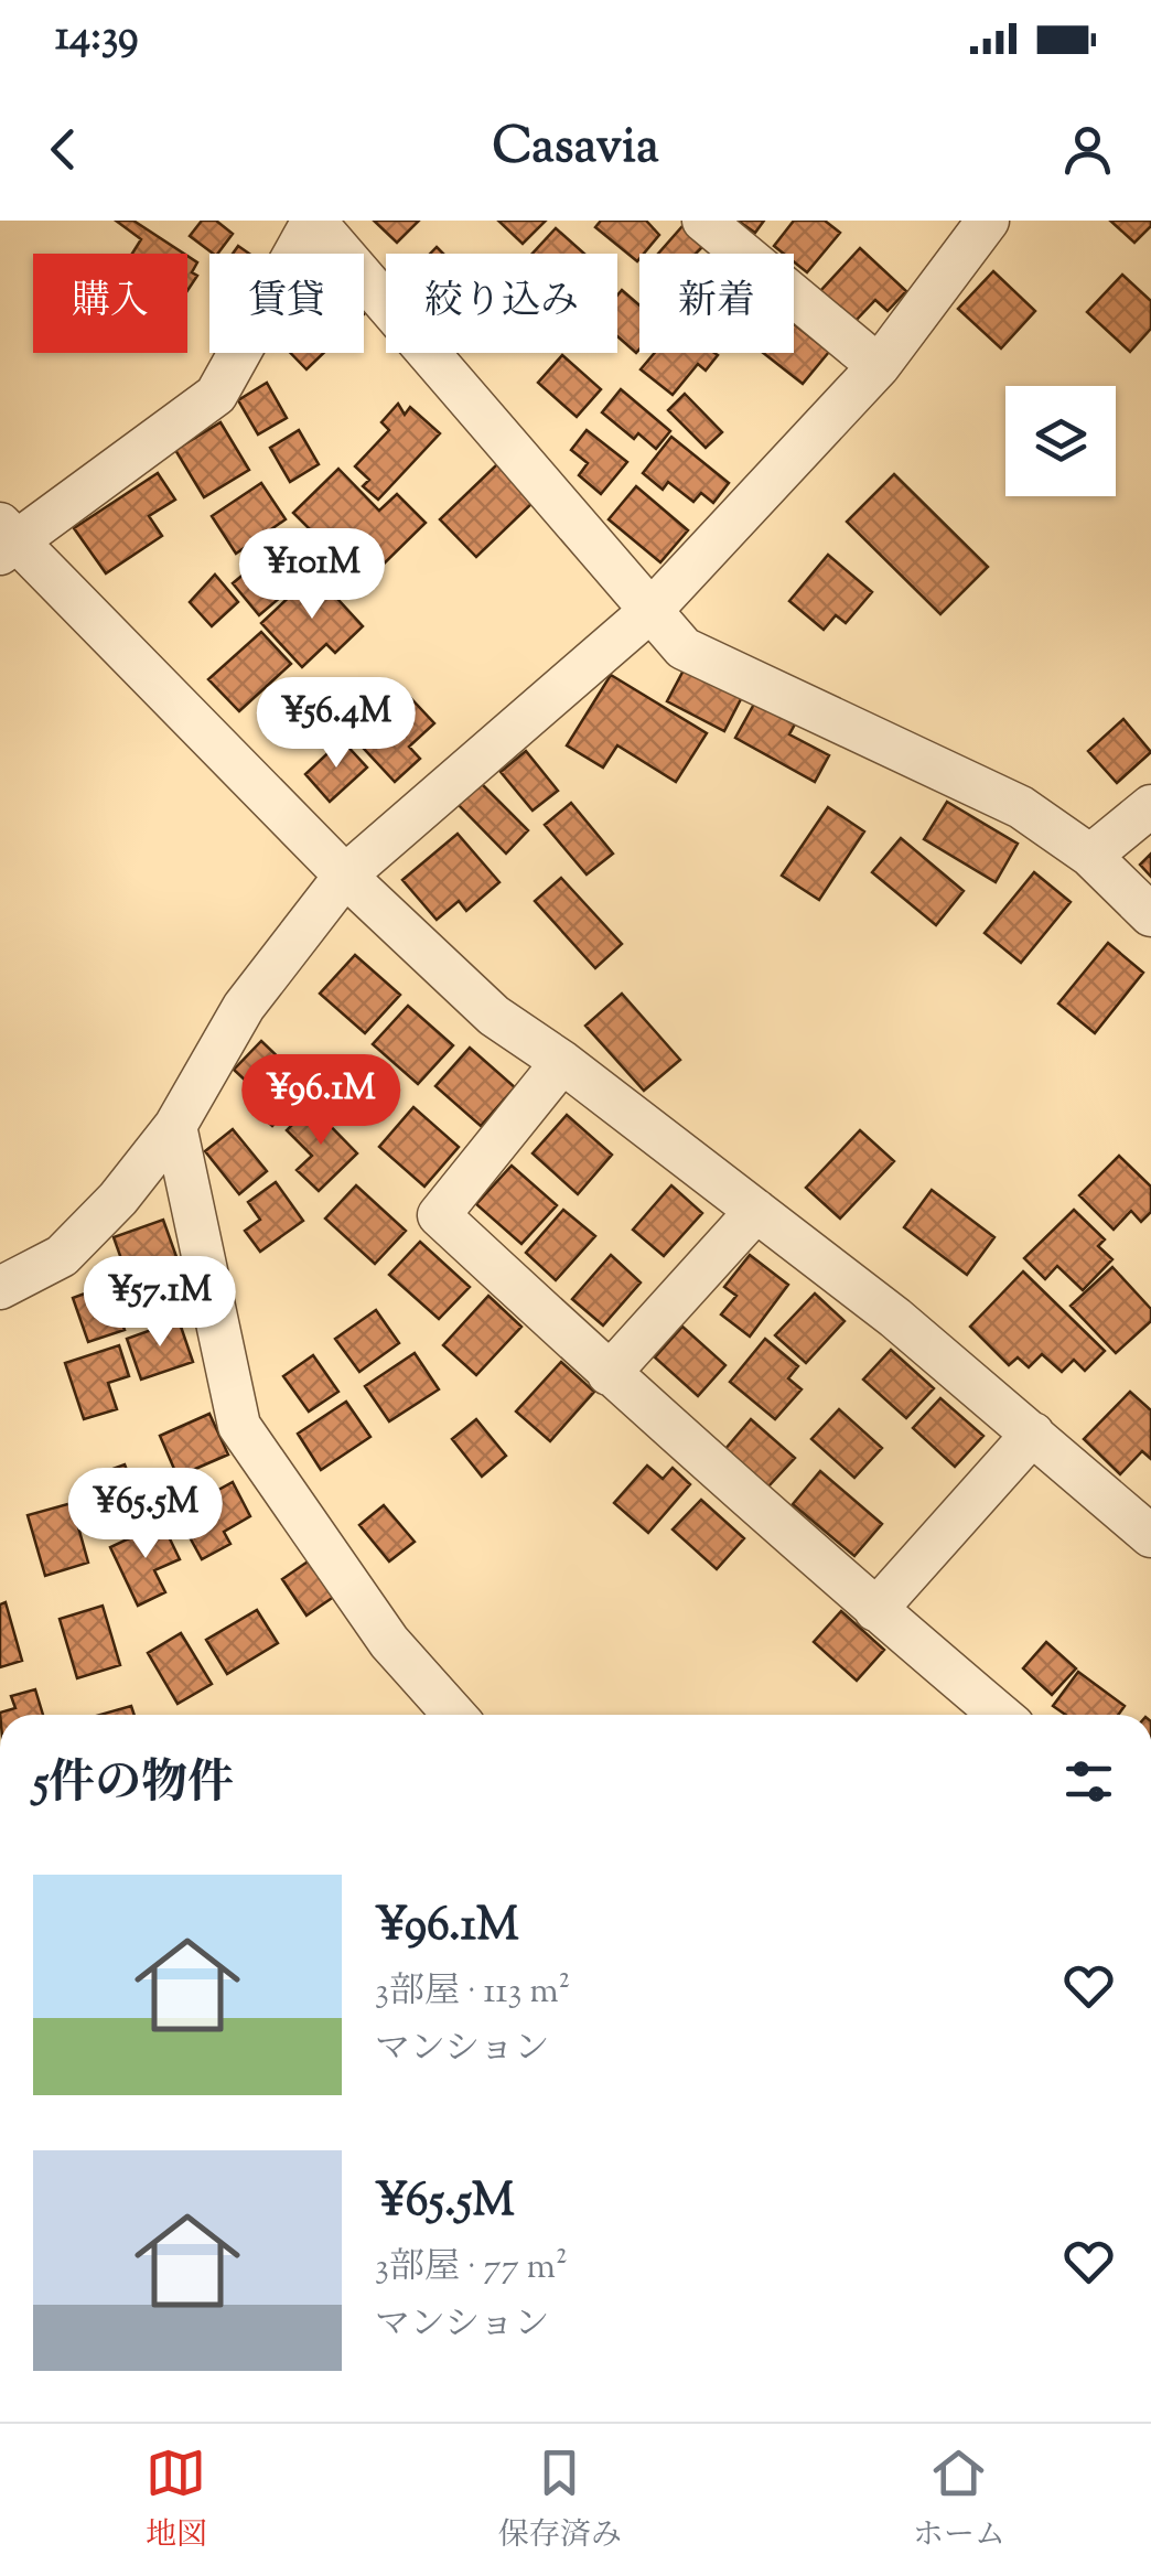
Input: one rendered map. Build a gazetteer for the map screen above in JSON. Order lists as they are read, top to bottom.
{
  "page": {
    "status": "14:39",
    "header": "Casavia",
    "chip": [
      "購入",
      "賃貸",
      "絞り込み",
      "新着"
    ],
    "price": [
      "¥101M",
      "¥56.4M",
      "¥96.1M",
      "¥57.1M",
      "¥65.5M"
    ],
    "heading": "5件の物件",
    "list": [
      {
        "name": "¥96.1M",
        "note": "3部屋 · 113 m² · マンション"
      },
      {
        "name": "¥65.5M",
        "note": "3部屋 · 77 m² · マンション"
      }
    ],
    "tabs": ["地図", "保存済み", "ホーム"]
  }
}
